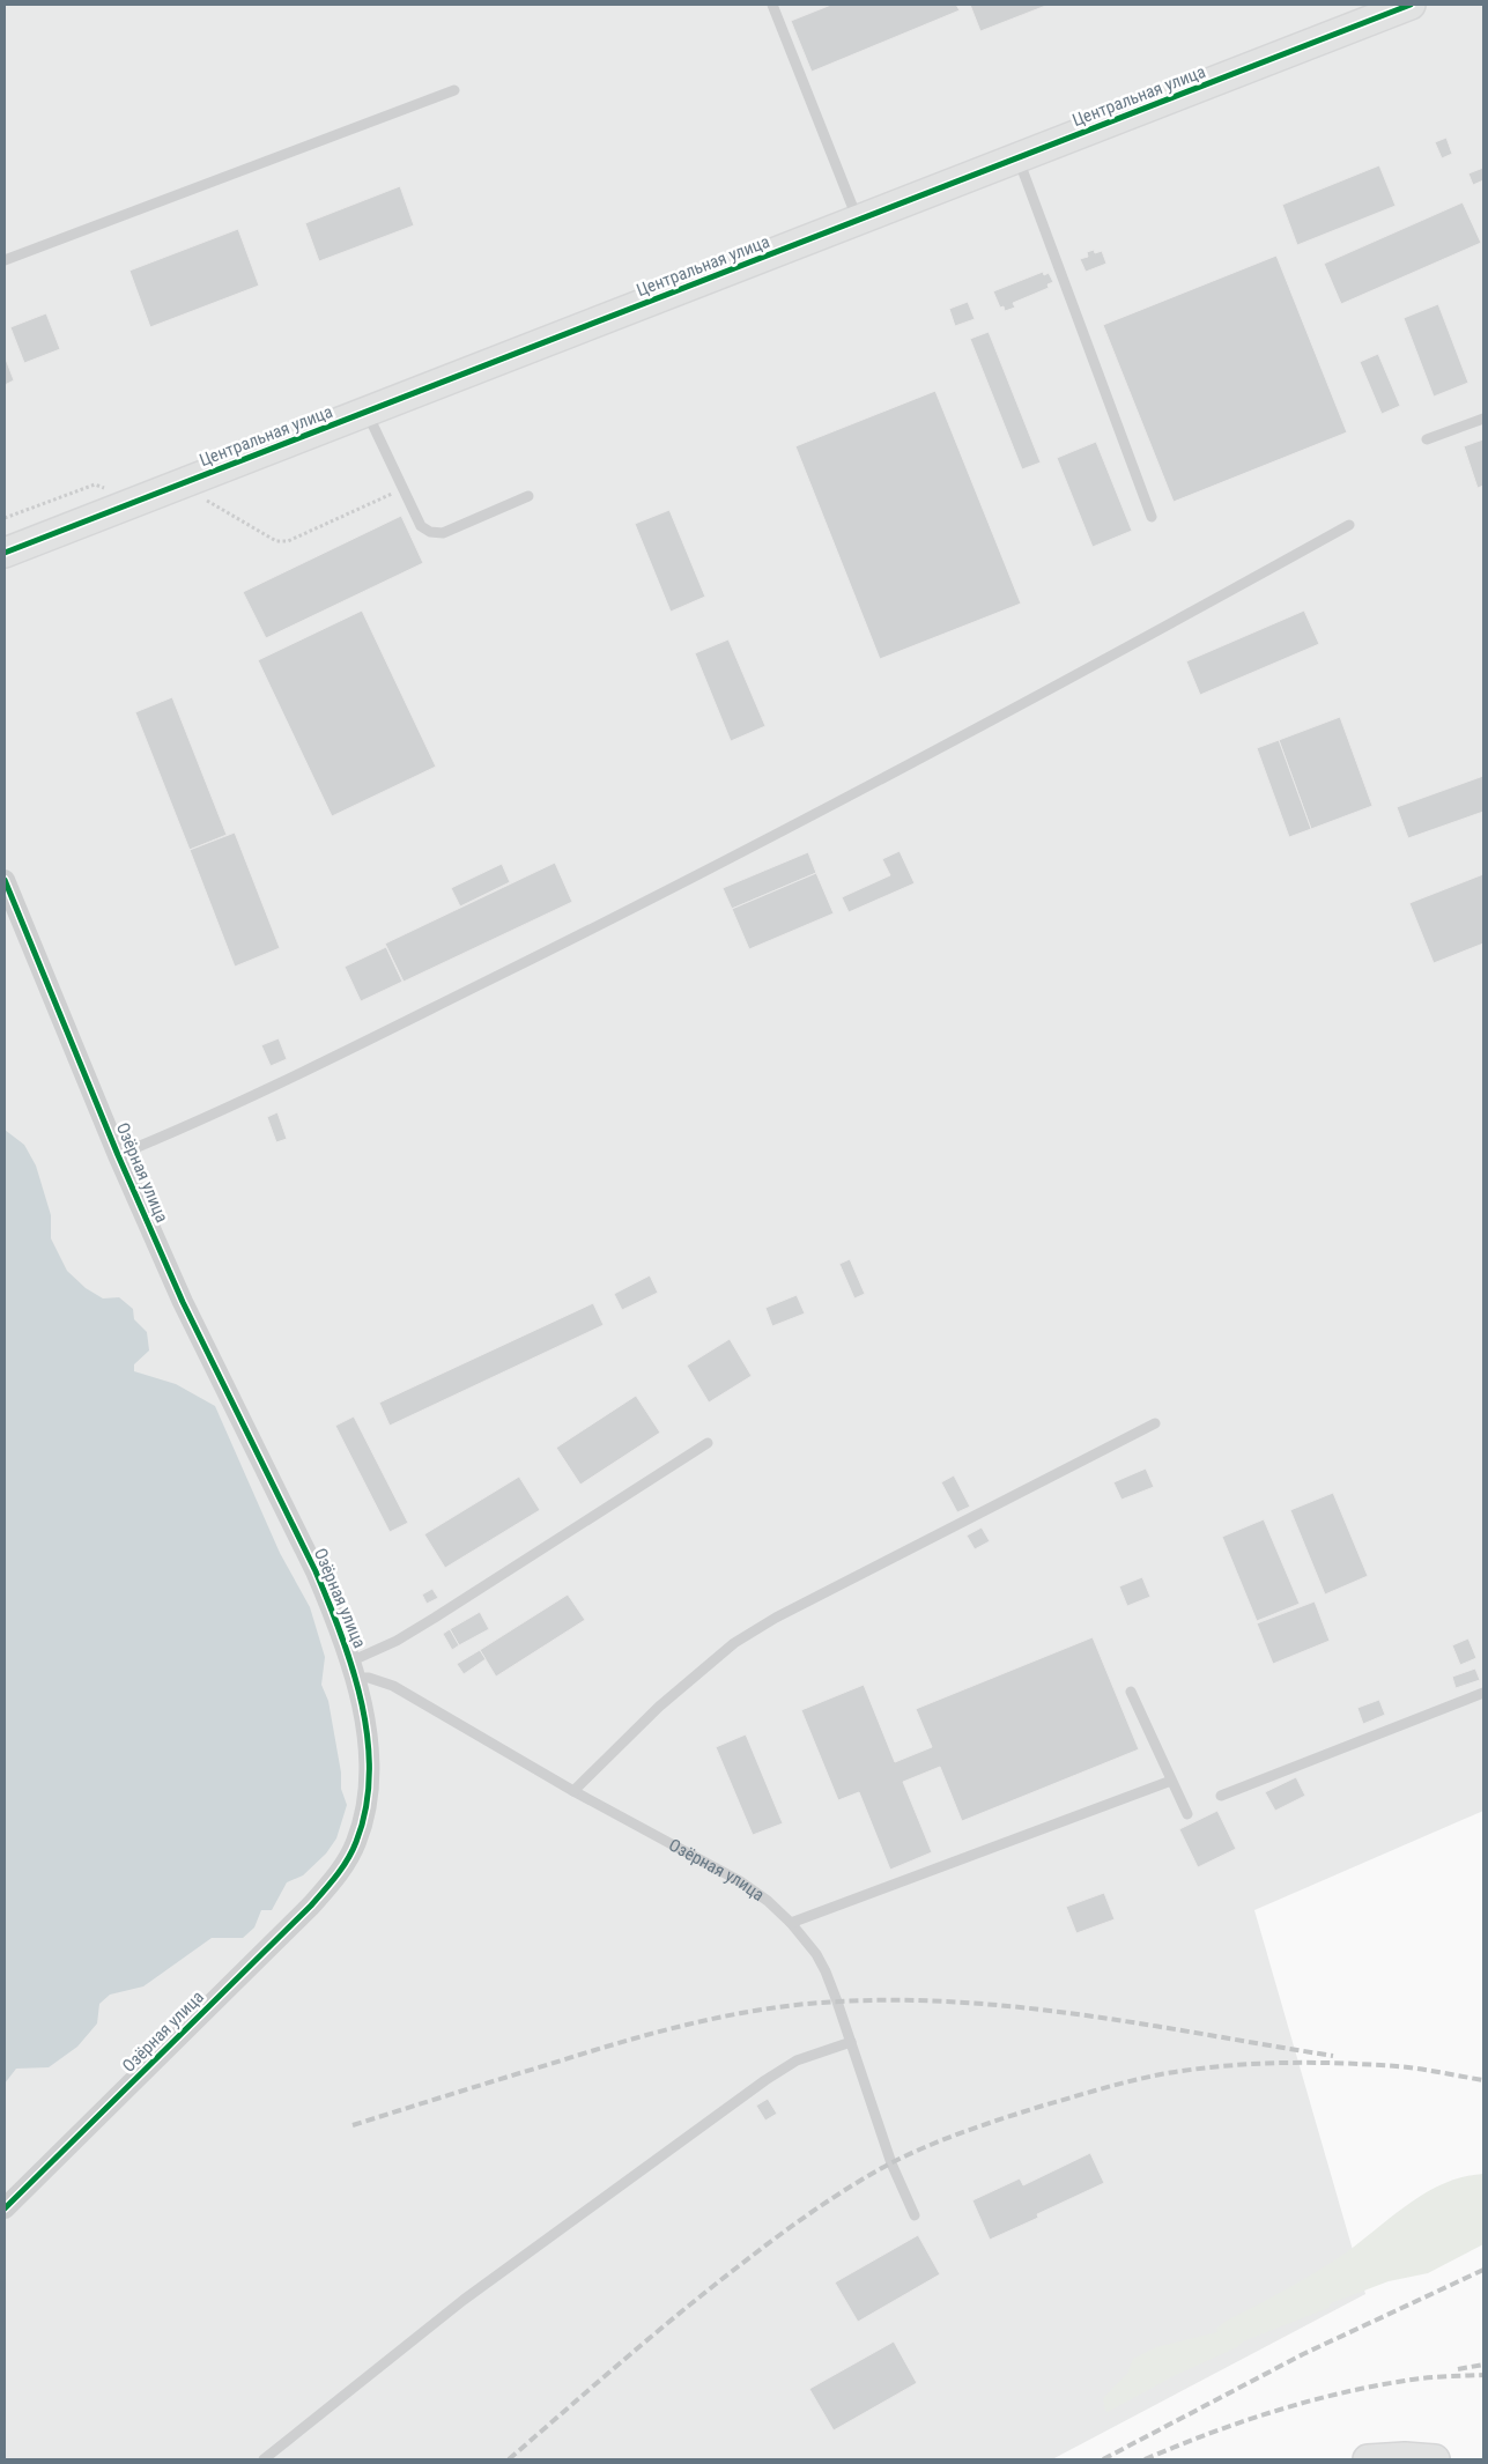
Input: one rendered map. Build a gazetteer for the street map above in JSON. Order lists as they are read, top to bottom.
{
  "streets": {
    "street": ["Центральная улица", "Озёрная улица"]
  }
}
